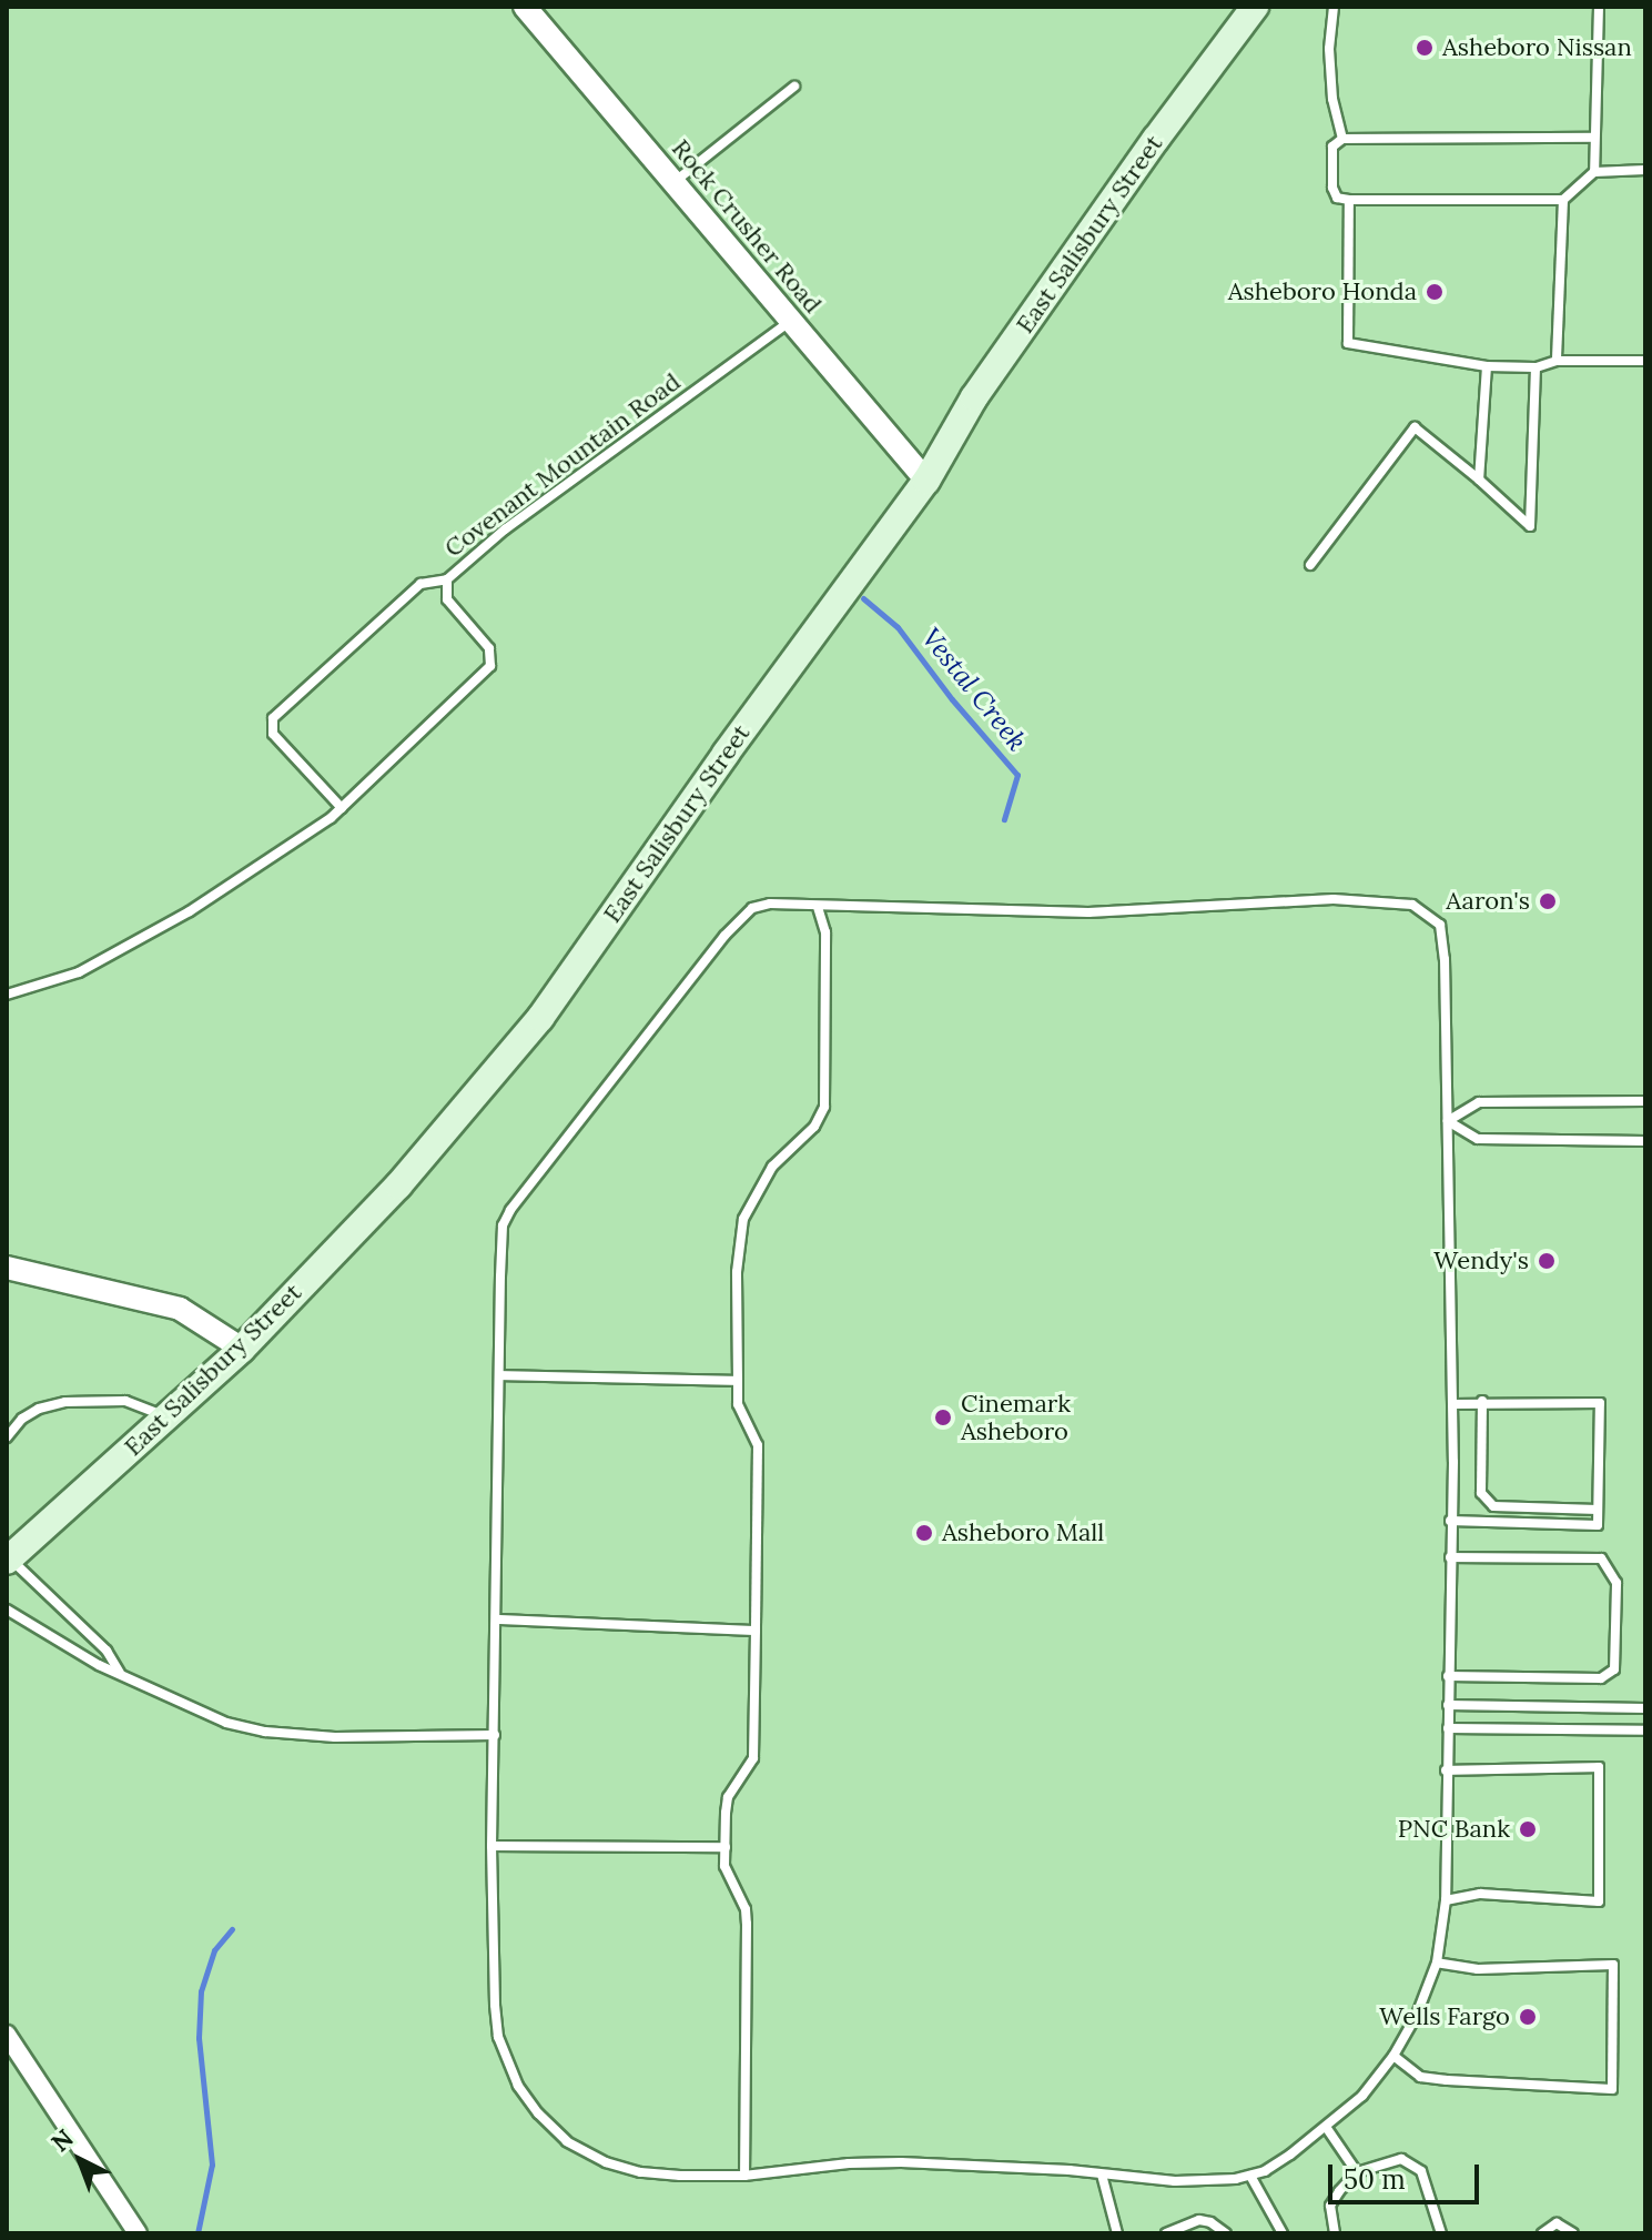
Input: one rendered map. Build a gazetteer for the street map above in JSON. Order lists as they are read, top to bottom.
{
  "streets": {
    "main road": ["East Salisbury Street"],
    "street": ["Rock Crusher Road"],
    "lane": ["Covenant Mountain Road"]
  },
  "crossings": [
    ["Rock Crusher Road", "East Salisbury Street"],
    ["Rock Crusher Road", "Covenant Mountain Road"]
  ],
  "water": ["Vestal Creek"],
  "places": [
    "Asheboro Nissan",
    "Asheboro Honda",
    "Aaron's",
    "Wendy's",
    "Cinemark Asheboro",
    "Asheboro Mall",
    "PNC Bank",
    "Wells Fargo"
  ],
  "scale_bar": "50 m",
  "north": "top left"
}
